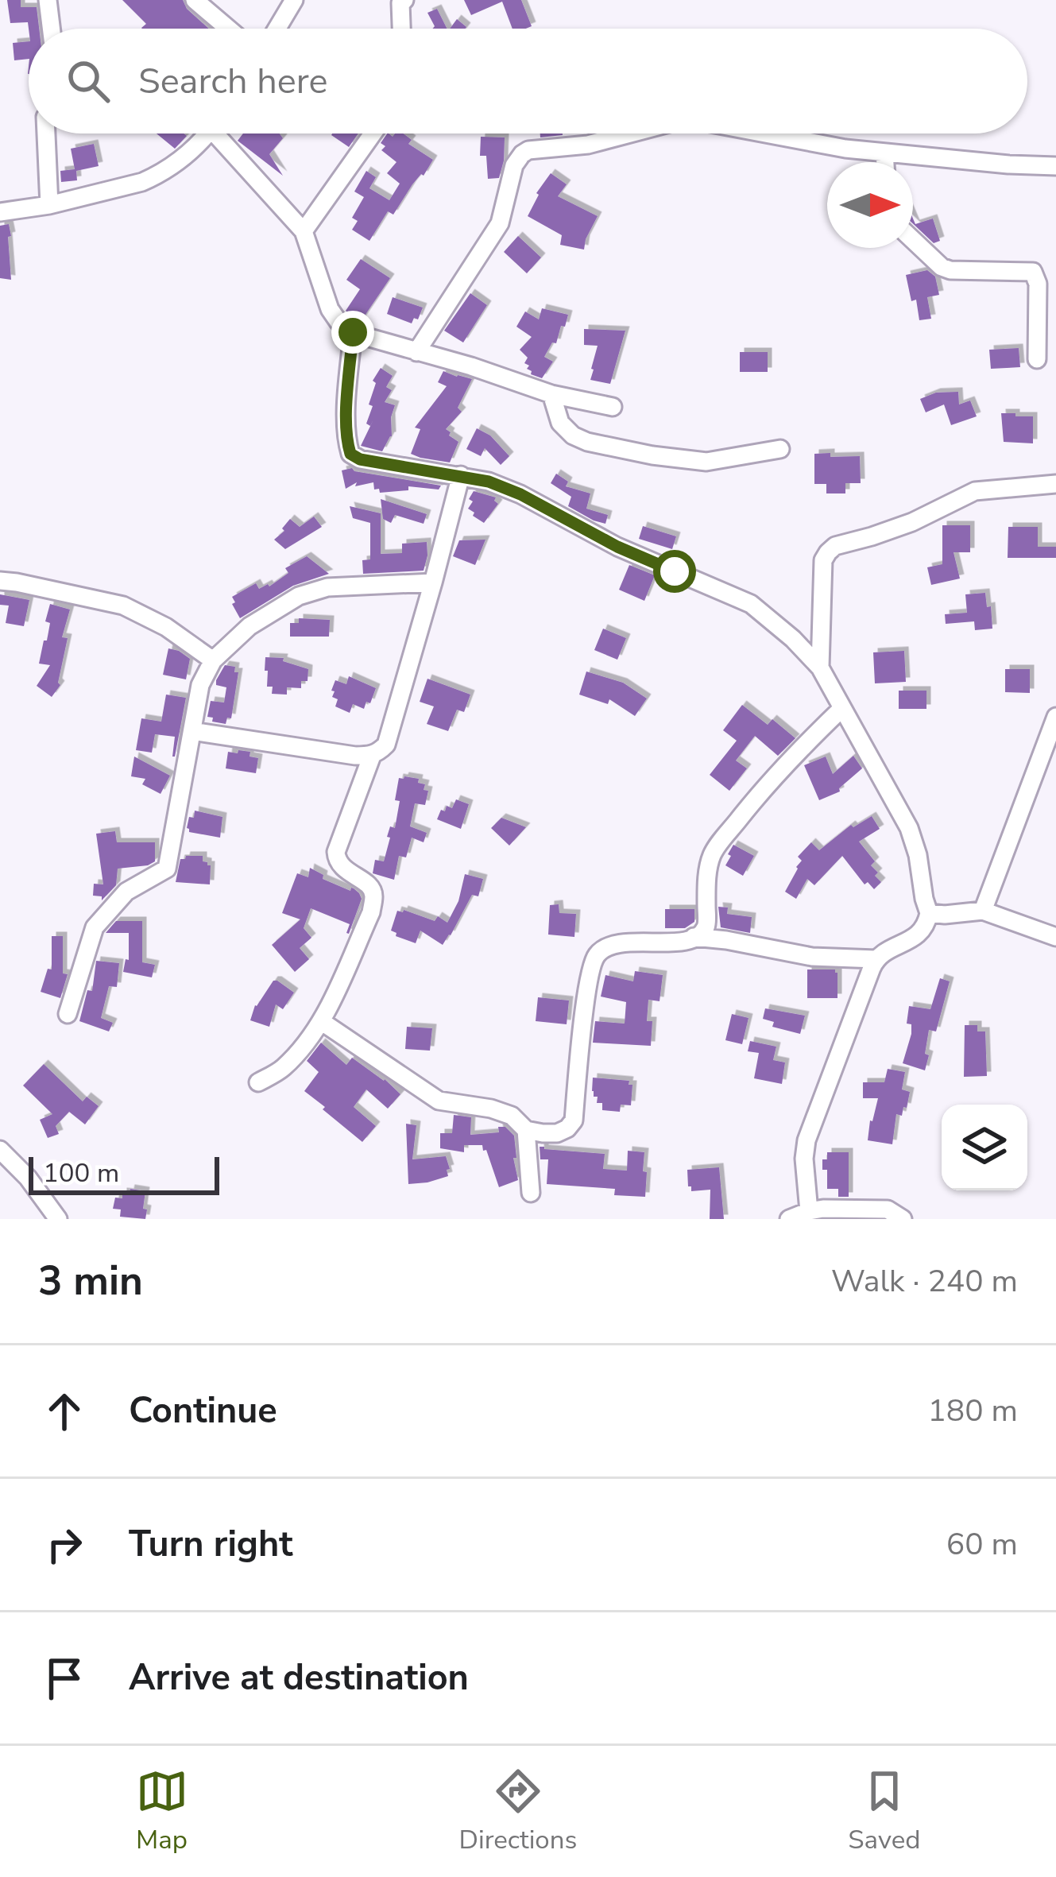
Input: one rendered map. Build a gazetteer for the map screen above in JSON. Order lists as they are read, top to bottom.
{
  "scale_bar": "100 m",
  "north": "right",
  "page": {
    "search": "Search here",
    "scale": "100 m",
    "heading": ["3 min", "Walk · 240 m"],
    "list": [
      ["Continue", "180 m"],
      ["Turn right", "60 m"],
      "Arrive at destination"
    ],
    "nav": ["Map", "Directions", "Saved"]
  }
}
